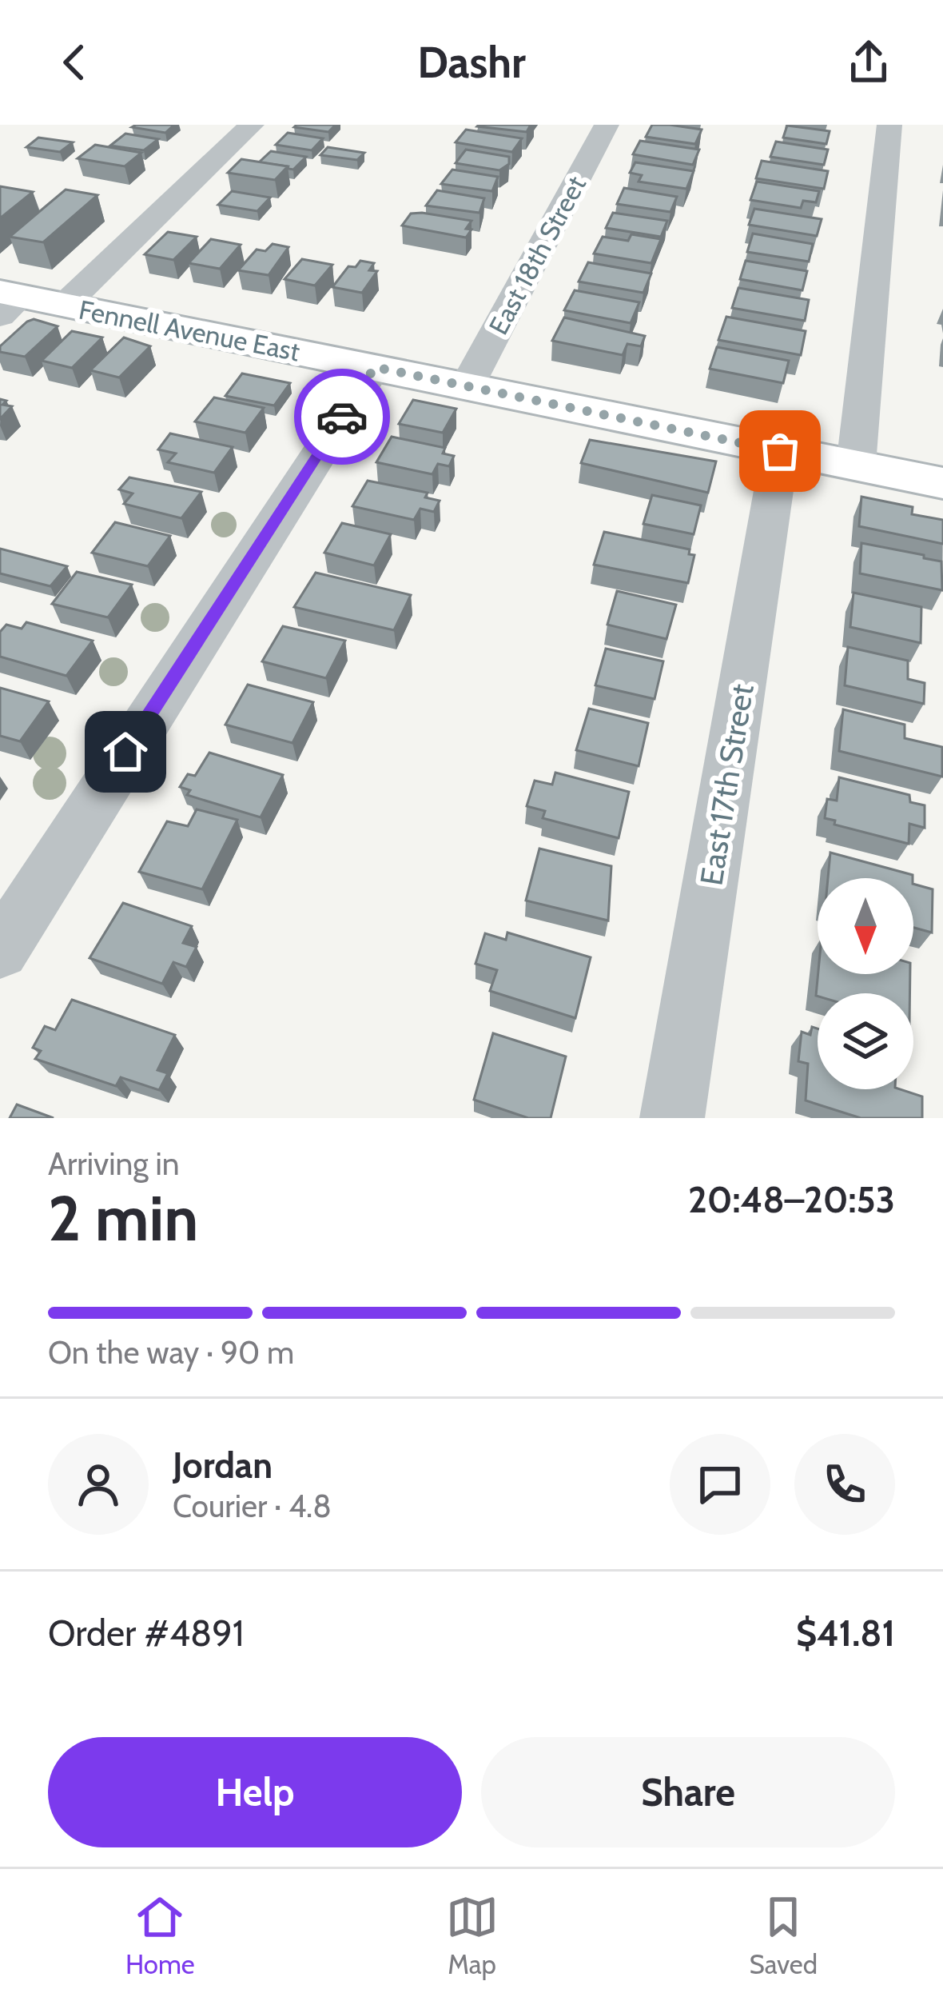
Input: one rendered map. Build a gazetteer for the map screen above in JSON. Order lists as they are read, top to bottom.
{
  "streets": {
    "main road": ["Fennell Avenue East"],
    "street": ["East 18th Street", "East 17th Street"]
  },
  "crossings": [
    ["East 18th Street", "Fennell Avenue East"],
    ["Fennell Avenue East", "East 17th Street"]
  ],
  "north": "bottom",
  "page": {
    "header": "Dashr",
    "heading": ["2 min", "Arriving in", "20:48–20:53"],
    "panel": [
      "Jordan",
      "Courier · 4.8",
      "Order #4891",
      "$41.81"
    ],
    "bar": "On the way · 90 m",
    "buttons": ["Help", "Share"],
    "tabs": ["Home", "Map", "Saved"]
  }
}
